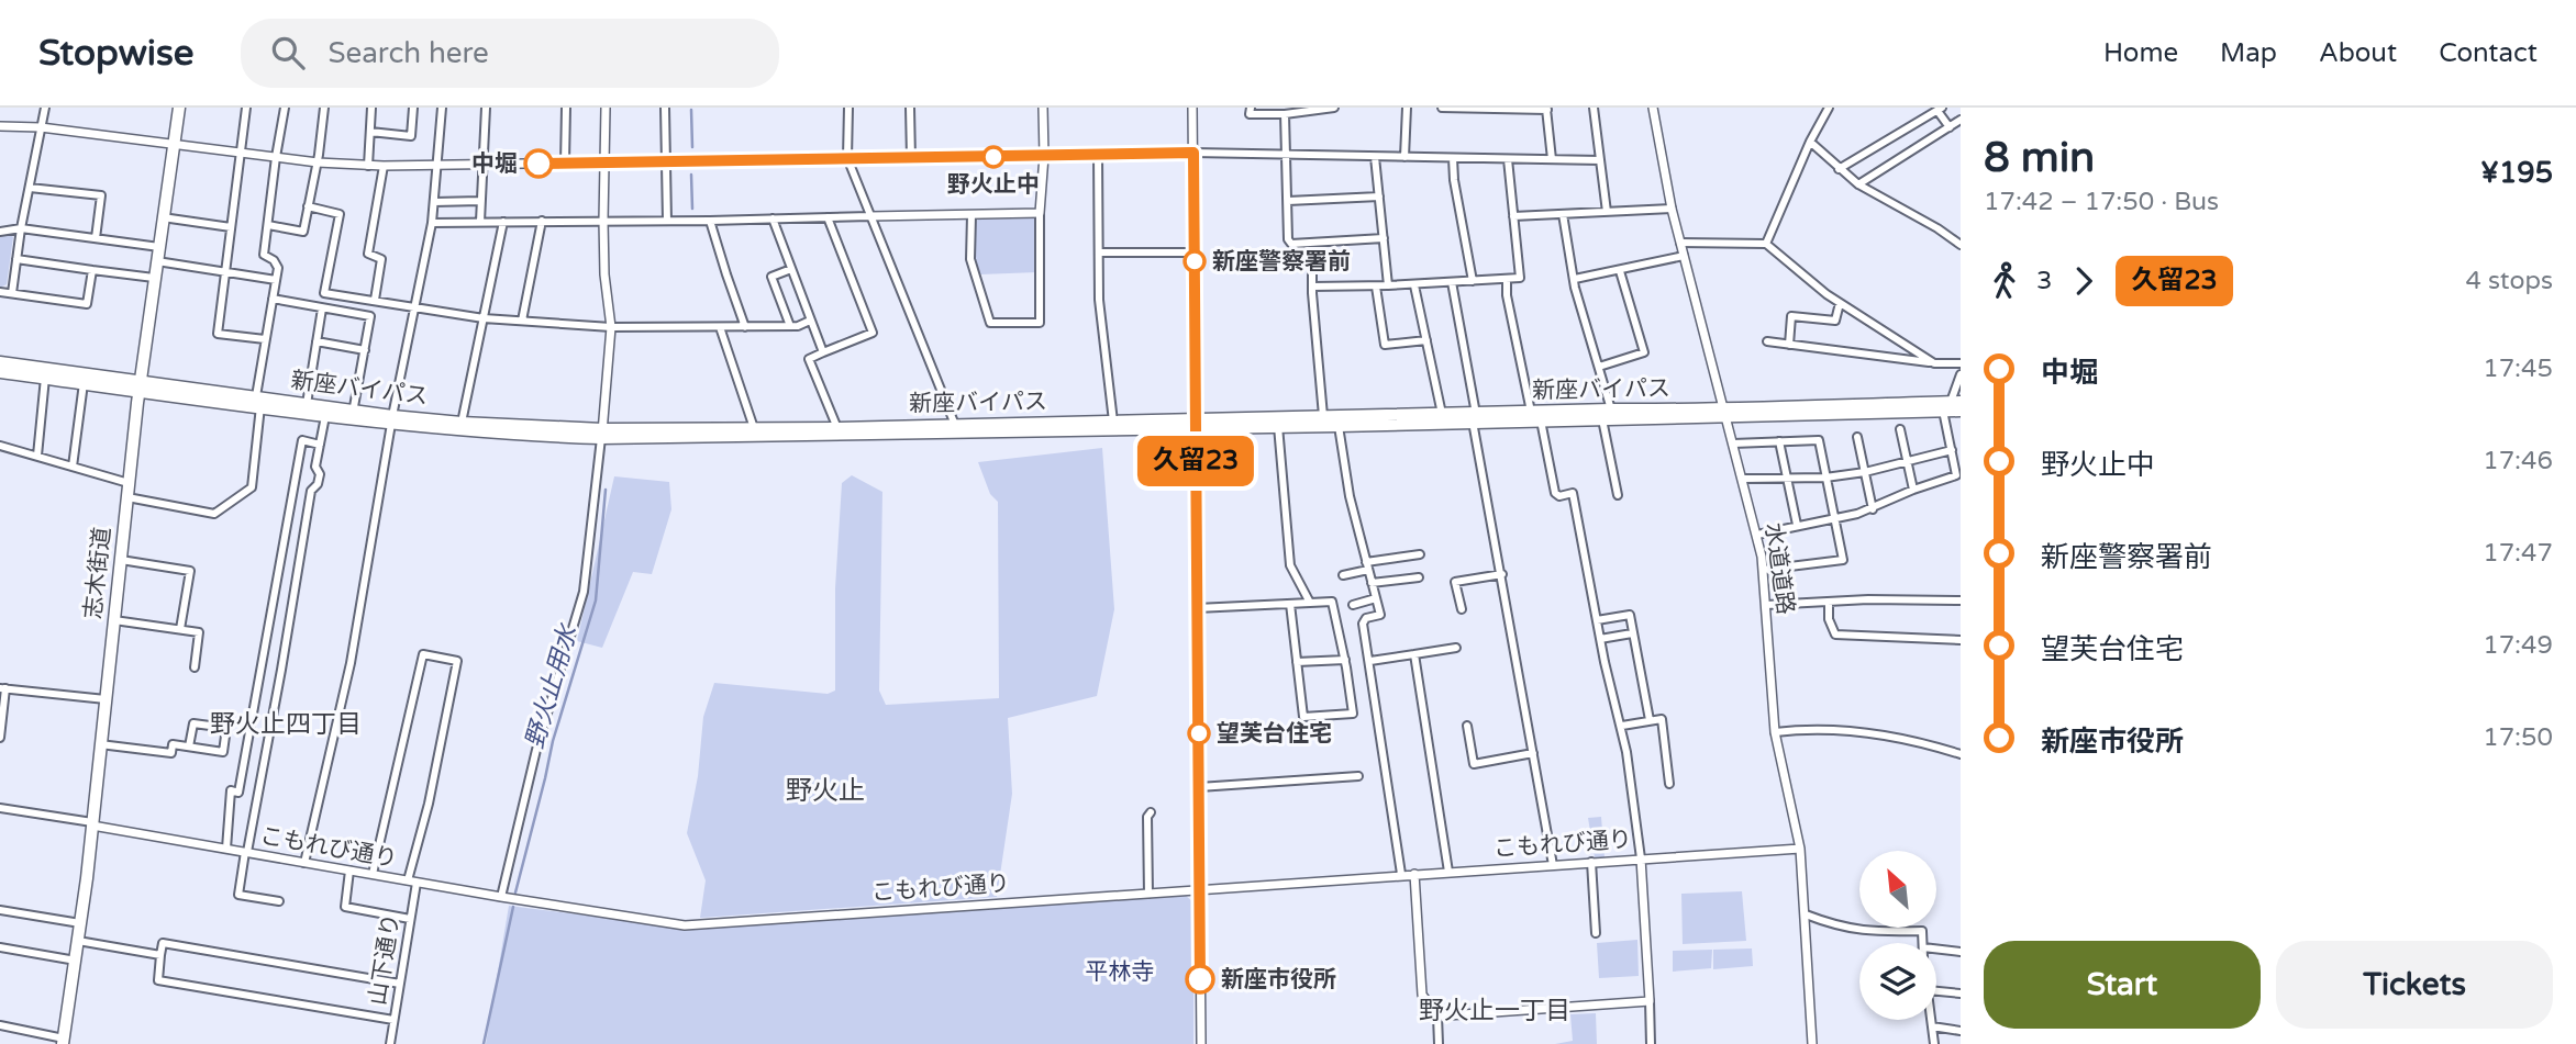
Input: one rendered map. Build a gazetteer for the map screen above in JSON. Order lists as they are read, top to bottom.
{
  "streets": {
    "main road": ["新座バイパス", "志木街道"],
    "street": ["水道道路", "こもれび通り", "山下通り"]
  },
  "crossings": [
    ["新座バイパス", "水道道路"],
    ["新座バイパス", "志木街道"],
    ["水道道路", "こもれび通り"],
    ["志木街道", "こもれび通り"],
    ["こもれび通り", "山下通り"]
  ],
  "districts": ["野火止四丁目", "野火止", "野火止一丁目"],
  "water": ["野火止用水"],
  "parks": ["平林寺"],
  "places": [
    "野火止中",
    "中堀",
    "新座警察署前",
    "望芙台住宅",
    "新座市役所"
  ],
  "lines": ["bus line 久留23"],
  "north": "top left",
  "page": {
    "header": "Stopwise",
    "search": "Search here",
    "nav": [
      "Home",
      "Map",
      "About",
      "Contact"
    ],
    "on_map": "久留23",
    "heading": ["8 min", "17:42 – 17:50 · Bus", "¥195"],
    "legs": ["3", "久留23", "4 stops"],
    "list": [
      {
        "name": "中堀",
        "value": "17:45"
      },
      {
        "name": "野火止中",
        "value": "17:46"
      },
      {
        "name": "新座警察署前",
        "value": "17:47"
      },
      {
        "name": "望芙台住宅",
        "value": "17:49"
      },
      {
        "name": "新座市役所",
        "value": "17:50"
      }
    ],
    "buttons": ["Start", "Tickets"]
  }
}
